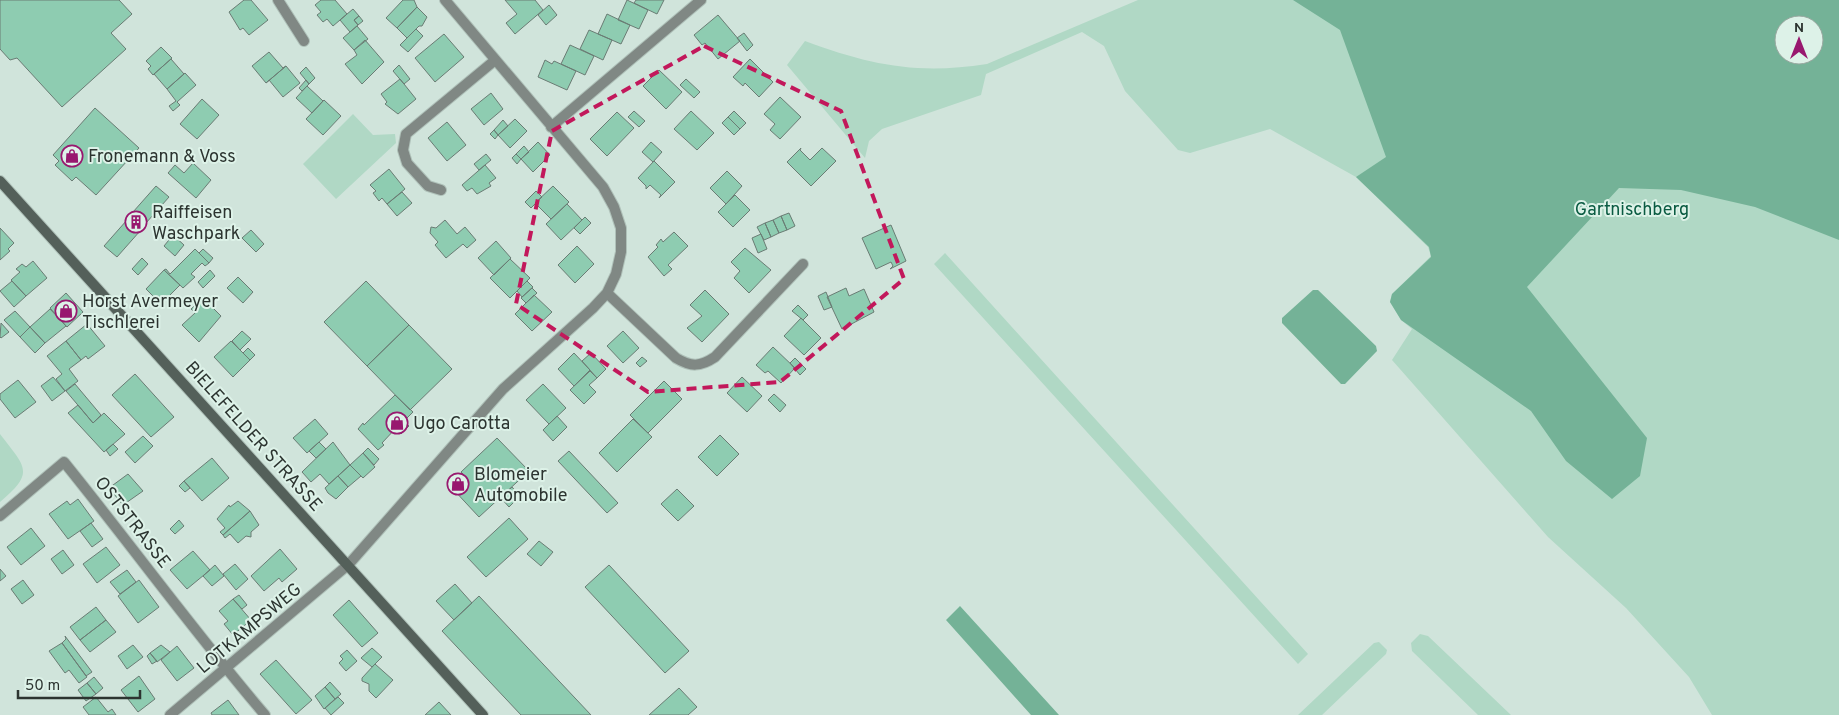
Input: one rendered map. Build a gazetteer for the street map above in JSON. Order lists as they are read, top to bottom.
{
  "streets": {
    "street": ["BIELEFELDER STRASSE", "OSTSTRASSE", "LOTKAMPSWEG"]
  },
  "crossings": [
    ["BIELEFELDER STRASSE", "LOTKAMPSWEG"],
    ["OSTSTRASSE", "LOTKAMPSWEG"]
  ],
  "parks": ["Gartnischberg"],
  "places": {
    "shop": [
      "Fronemann & Voss",
      "Horst Avermeyer Tischlerei",
      "Ugo Carotta",
      "Blomeier Automobile"
    ],
    "building": ["Raiffeisen Waschpark"]
  },
  "scale_bar": "50 m",
  "north": "top"
}
